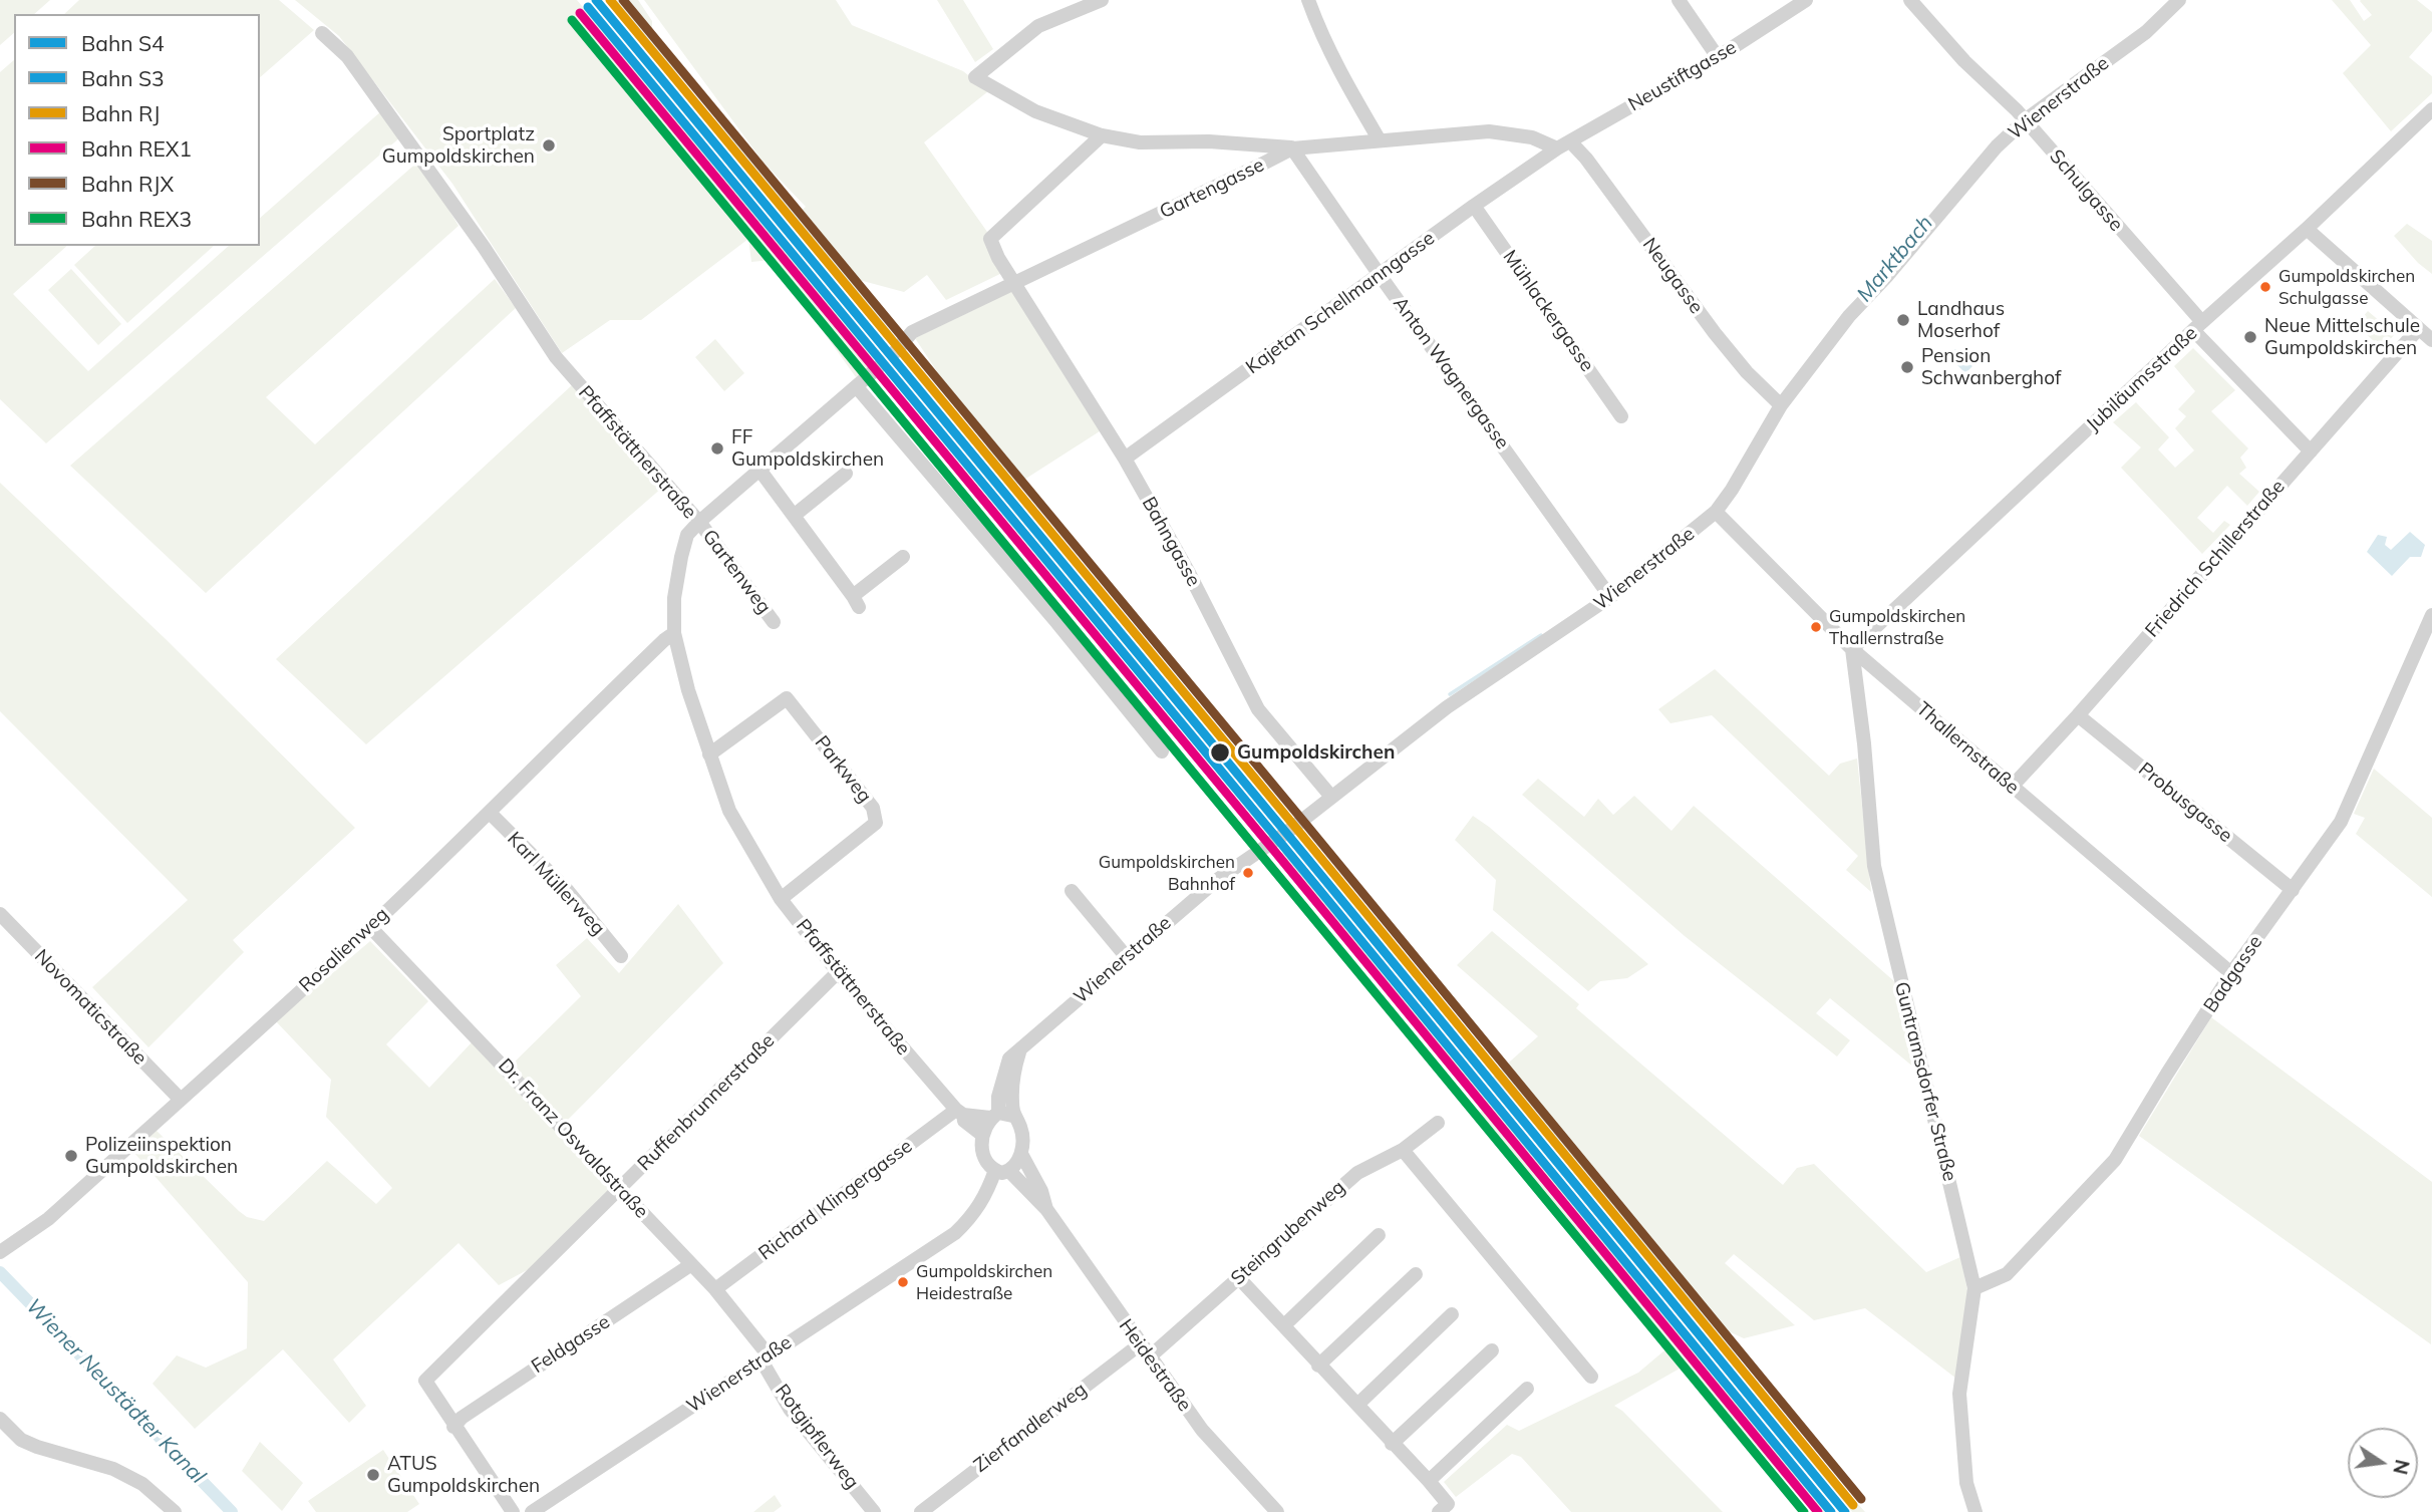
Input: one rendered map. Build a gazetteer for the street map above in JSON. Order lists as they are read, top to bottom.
{
  "streets": {
    "street": [
      "Neustiftgasse",
      "Wienerstraße",
      "Gartengasse",
      "Schulgasse",
      "Neugasse",
      "Kajetan Schellmanngasse",
      "Mühlackergasse",
      "Anton Wagnergasse",
      "Jubiläumsstraße",
      "Pfaffstättnerstraße",
      "Bahngasse",
      "Friedrich Schillerstraße",
      "Gartenweg",
      "Thallernstraße",
      "Parkweg",
      "Probusgasse",
      "Karl Müllerweg",
      "Rosalienweg",
      "Badgasse",
      "Novomaticstraße",
      "Guntramsdorfer Straße",
      "Ruffenbrunnerstraße",
      "Dr. Franz Oswaldstraße",
      "Richard Klingergasse",
      "Steingrubenweg",
      "Feldgasse",
      "Heidestraße",
      "Zierfandlerweg",
      "Rotgipflerweg"
    ]
  },
  "crossings": [
    ["Neustiftgasse", "Gartengasse"],
    ["Neustiftgasse", "Neugasse"],
    ["Neustiftgasse", "Kajetan Schellmanngasse"],
    ["Wienerstraße", "Schulgasse"],
    ["Wienerstraße", "Neugasse"],
    ["Wienerstraße", "Anton Wagnergasse"],
    ["Wienerstraße", "Pfaffstättnerstraße"],
    ["Wienerstraße", "Bahngasse"],
    ["Wienerstraße", "Thallernstraße"],
    ["Wienerstraße", "Dr. Franz Oswaldstraße"],
    ["Wienerstraße", "Heidestraße"],
    ["Wienerstraße", "Rotgipflerweg"],
    ["Gartengasse", "Neugasse"],
    ["Gartengasse", "Kajetan Schellmanngasse"],
    ["Gartengasse", "Anton Wagnergasse"],
    ["Gartengasse", "Bahngasse"],
    ["Schulgasse", "Jubiläumsstraße"],
    ["Schulgasse", "Friedrich Schillerstraße"],
    ["Neugasse", "Kajetan Schellmanngasse"],
    ["Kajetan Schellmanngasse", "Mühlackergasse"],
    ["Kajetan Schellmanngasse", "Anton Wagnergasse"],
    ["Kajetan Schellmanngasse", "Bahngasse"],
    ["Jubiläumsstraße", "Thallernstraße"],
    ["Jubiläumsstraße", "Guntramsdorfer Straße"],
    ["Pfaffstättnerstraße", "Gartenweg"],
    ["Pfaffstättnerstraße", "Parkweg"],
    ["Pfaffstättnerstraße", "Rosalienweg"],
    ["Pfaffstättnerstraße", "Ruffenbrunnerstraße"],
    ["Pfaffstättnerstraße", "Richard Klingergasse"],
    ["Pfaffstättnerstraße", "Heidestraße"],
    ["Friedrich Schillerstraße", "Thallernstraße"],
    ["Friedrich Schillerstraße", "Probusgasse"],
    ["Thallernstraße", "Badgasse"],
    ["Thallernstraße", "Guntramsdorfer Straße"],
    ["Probusgasse", "Badgasse"],
    ["Karl Müllerweg", "Rosalienweg"],
    ["Rosalienweg", "Novomaticstraße"],
    ["Rosalienweg", "Dr. Franz Oswaldstraße"],
    ["Badgasse", "Guntramsdorfer Straße"],
    ["Ruffenbrunnerstraße", "Dr. Franz Oswaldstraße"],
    ["Ruffenbrunnerstraße", "Feldgasse"],
    ["Dr. Franz Oswaldstraße", "Richard Klingergasse"],
    ["Dr. Franz Oswaldstraße", "Feldgasse"],
    ["Dr. Franz Oswaldstraße", "Rotgipflerweg"],
    ["Steingrubenweg", "Heidestraße"],
    ["Heidestraße", "Zierfandlerweg"]
  ],
  "water": ["Marktbach", "Wiener Neustädter Kanal"],
  "places": [
    "Sportplatz Gumpoldskirchen",
    "Gumpoldskirchen Schulgasse",
    "Landhaus Moserhof",
    "Neue Mittelschule Gumpoldskirchen",
    "Pension Schwanberghof",
    "FF Gumpoldskirchen",
    "Gumpoldskirchen Thallernstraße",
    "Gumpoldskirchen",
    "Gumpoldskirchen Bahnhof",
    "Polizeiinspektion Gumpoldskirchen",
    "Gumpoldskirchen Heidestraße",
    "ATUS Gumpoldskirchen"
  ],
  "lines": [
    "rail line S4",
    "rail line RJ",
    "rail line RJX",
    "rail line S3",
    "rail line REX1",
    "rail line REX3"
  ],
  "legend": [
    "Bahn S4",
    "Bahn S3",
    "Bahn RJ",
    "Bahn REX1",
    "Bahn RJX",
    "Bahn REX3"
  ],
  "north": "right"
}
